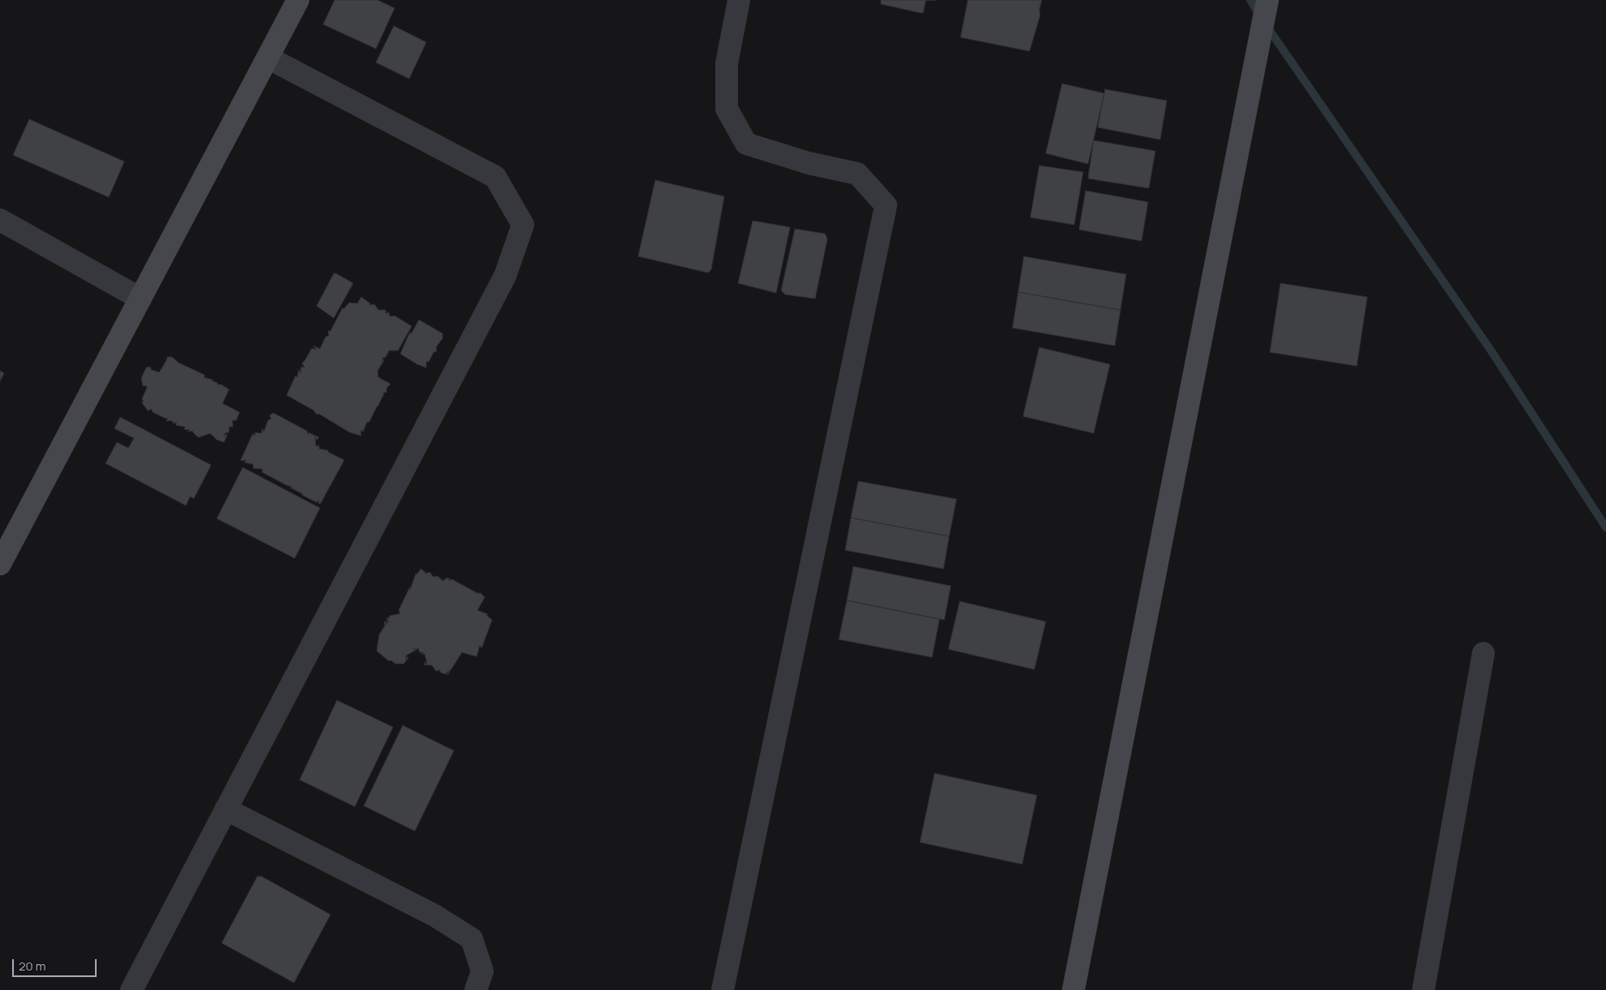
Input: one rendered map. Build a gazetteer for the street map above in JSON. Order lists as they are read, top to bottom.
{
  "scale_bar": "20 m"
}
